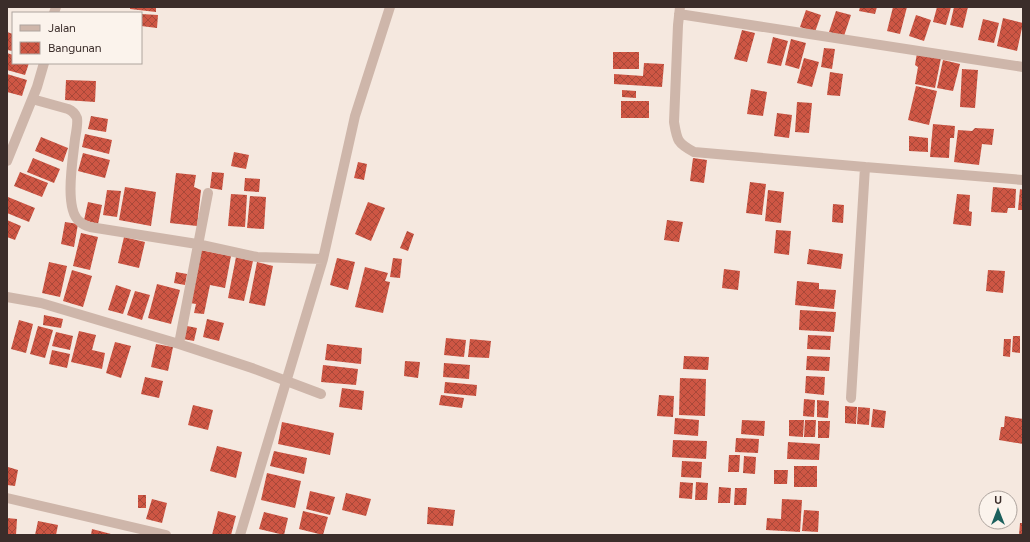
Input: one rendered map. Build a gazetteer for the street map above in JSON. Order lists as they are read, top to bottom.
{
  "legend": ["Jalan", "Bangunan"],
  "north": "top"
}
